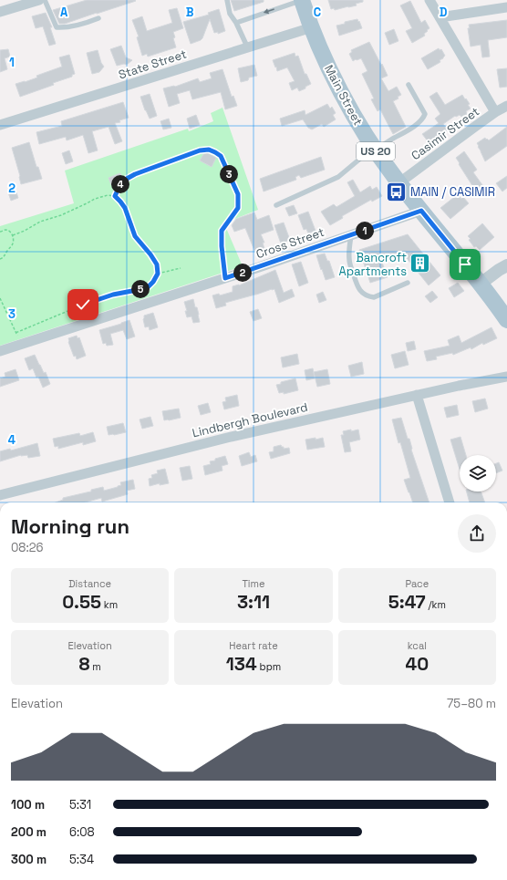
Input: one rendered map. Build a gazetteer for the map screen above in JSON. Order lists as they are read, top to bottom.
{
  "streets": {
    "main road": ["Main Street", "US 20"],
    "street": [
      "State Street",
      "Casimir Street",
      "Cross Street",
      "Lindbergh Boulevard"
    ]
  },
  "crossings": [
    ["State Street", "Main Street"],
    ["Main Street", "Casimir Street"],
    ["Main Street", "Cross Street"]
  ],
  "places": {
    "bus stop": ["MAIN / CASIMIR"],
    "building": ["Bancroft Apartments"]
  },
  "page": {
    "pins": [
      "3",
      "4",
      "1",
      "2",
      "5"
    ],
    "heading": ["Morning run", "08:26"],
    "stats": [
      ["Distance", "0.55 km"],
      ["Time", "3:11"],
      ["Pace", "5:47 /km"],
      ["Elevation", "8 m"],
      ["Heart rate", "134 bpm"],
      ["kcal", "40"]
    ],
    "chart": ["Elevation", "75–80 m"],
    "list": [
      {
        "name": "100 m",
        "note": "5:31"
      },
      {
        "name": "200 m",
        "note": "6:08"
      },
      {
        "name": "300 m",
        "note": "5:34"
      }
    ]
  },
  "grid": {
    "columns": [
      "A",
      "B",
      "C",
      "D"
    ],
    "rows": [
      "1",
      "2",
      "3",
      "4"
    ]
  }
}
